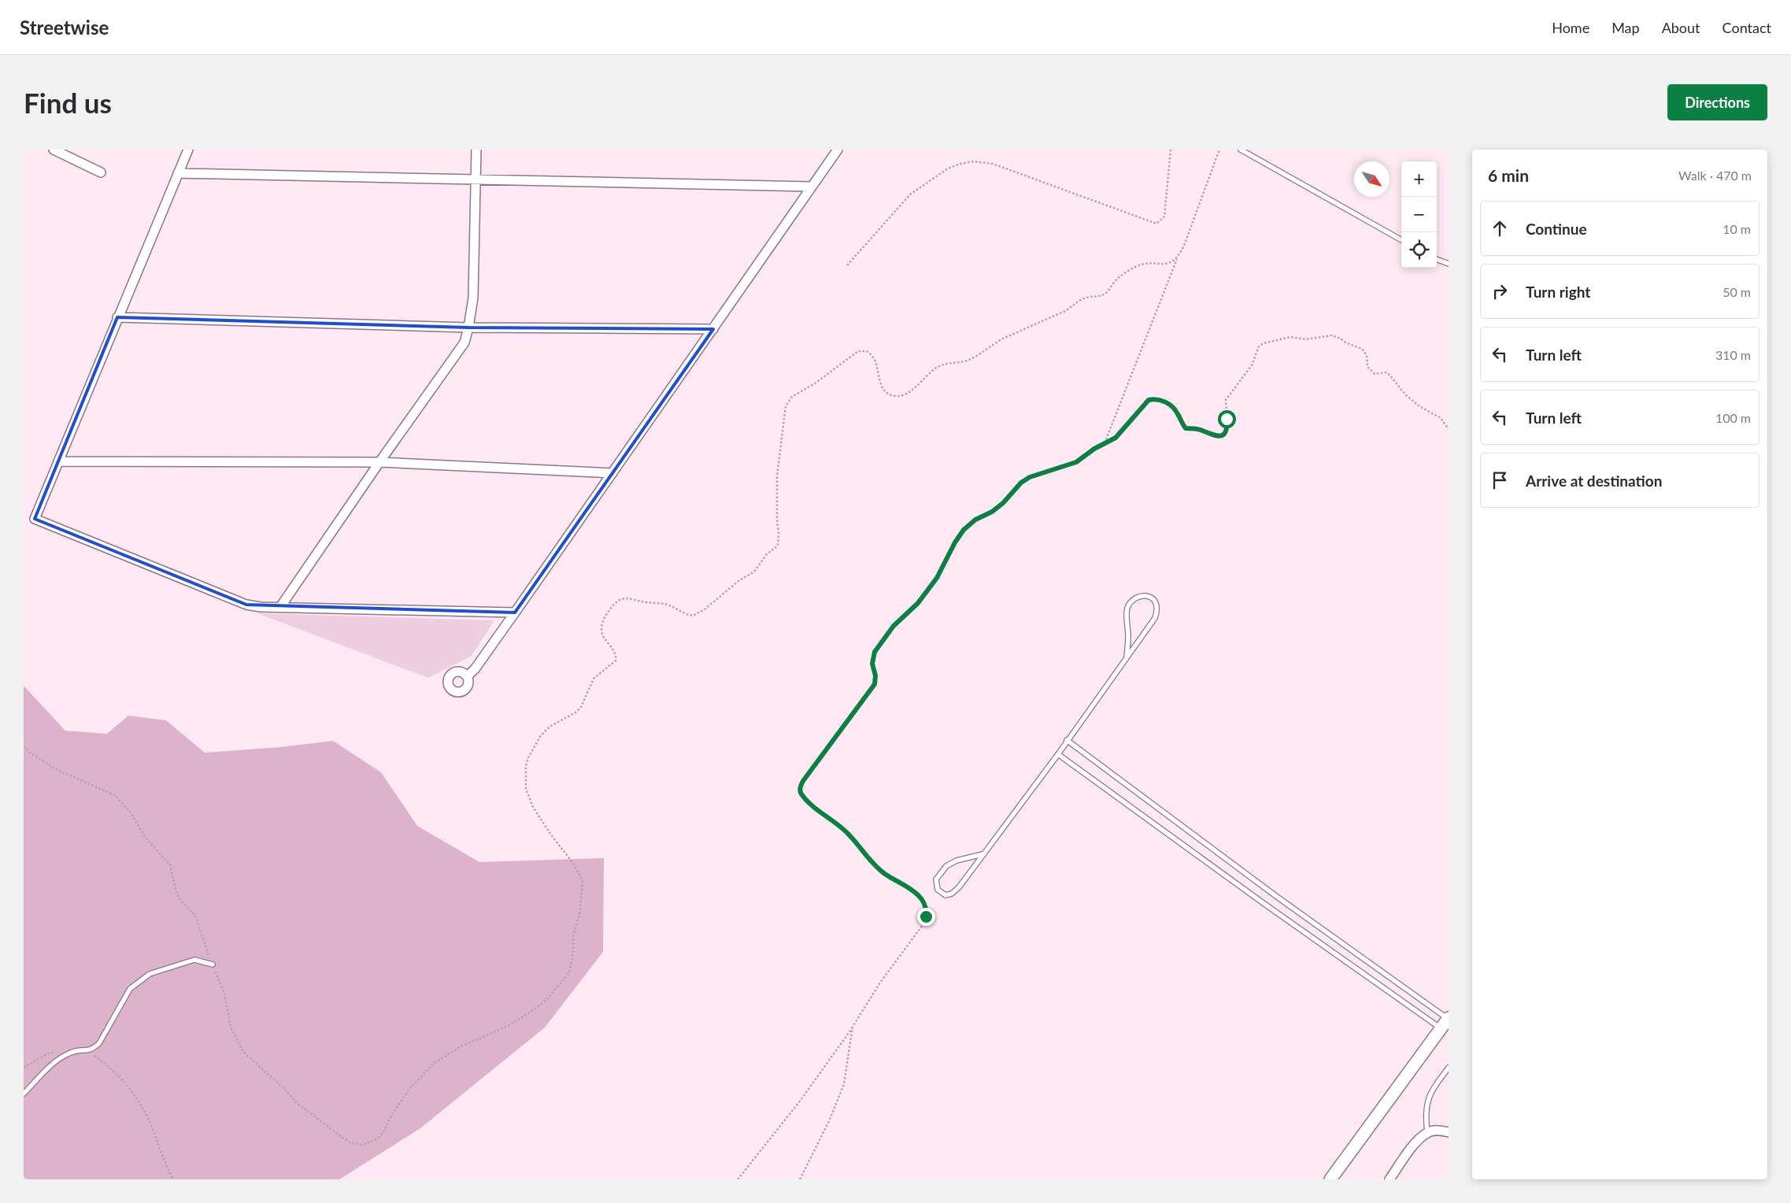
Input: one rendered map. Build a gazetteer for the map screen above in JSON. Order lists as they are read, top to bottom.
{
  "north": "bottom right",
  "page": {
    "header": "Streetwise",
    "nav": [
      "Home",
      "Map",
      "About",
      "Contact"
    ],
    "buttons": "Directions",
    "title": "Find us",
    "heading": ["6 min", "Walk · 470 m"],
    "map_buttons": ["+", "−"],
    "list": [
      ["Continue", "10 m"],
      ["Turn right", "50 m"],
      ["Turn left", "310 m"],
      ["Turn left", "100 m"],
      "Arrive at destination"
    ]
  }
}
